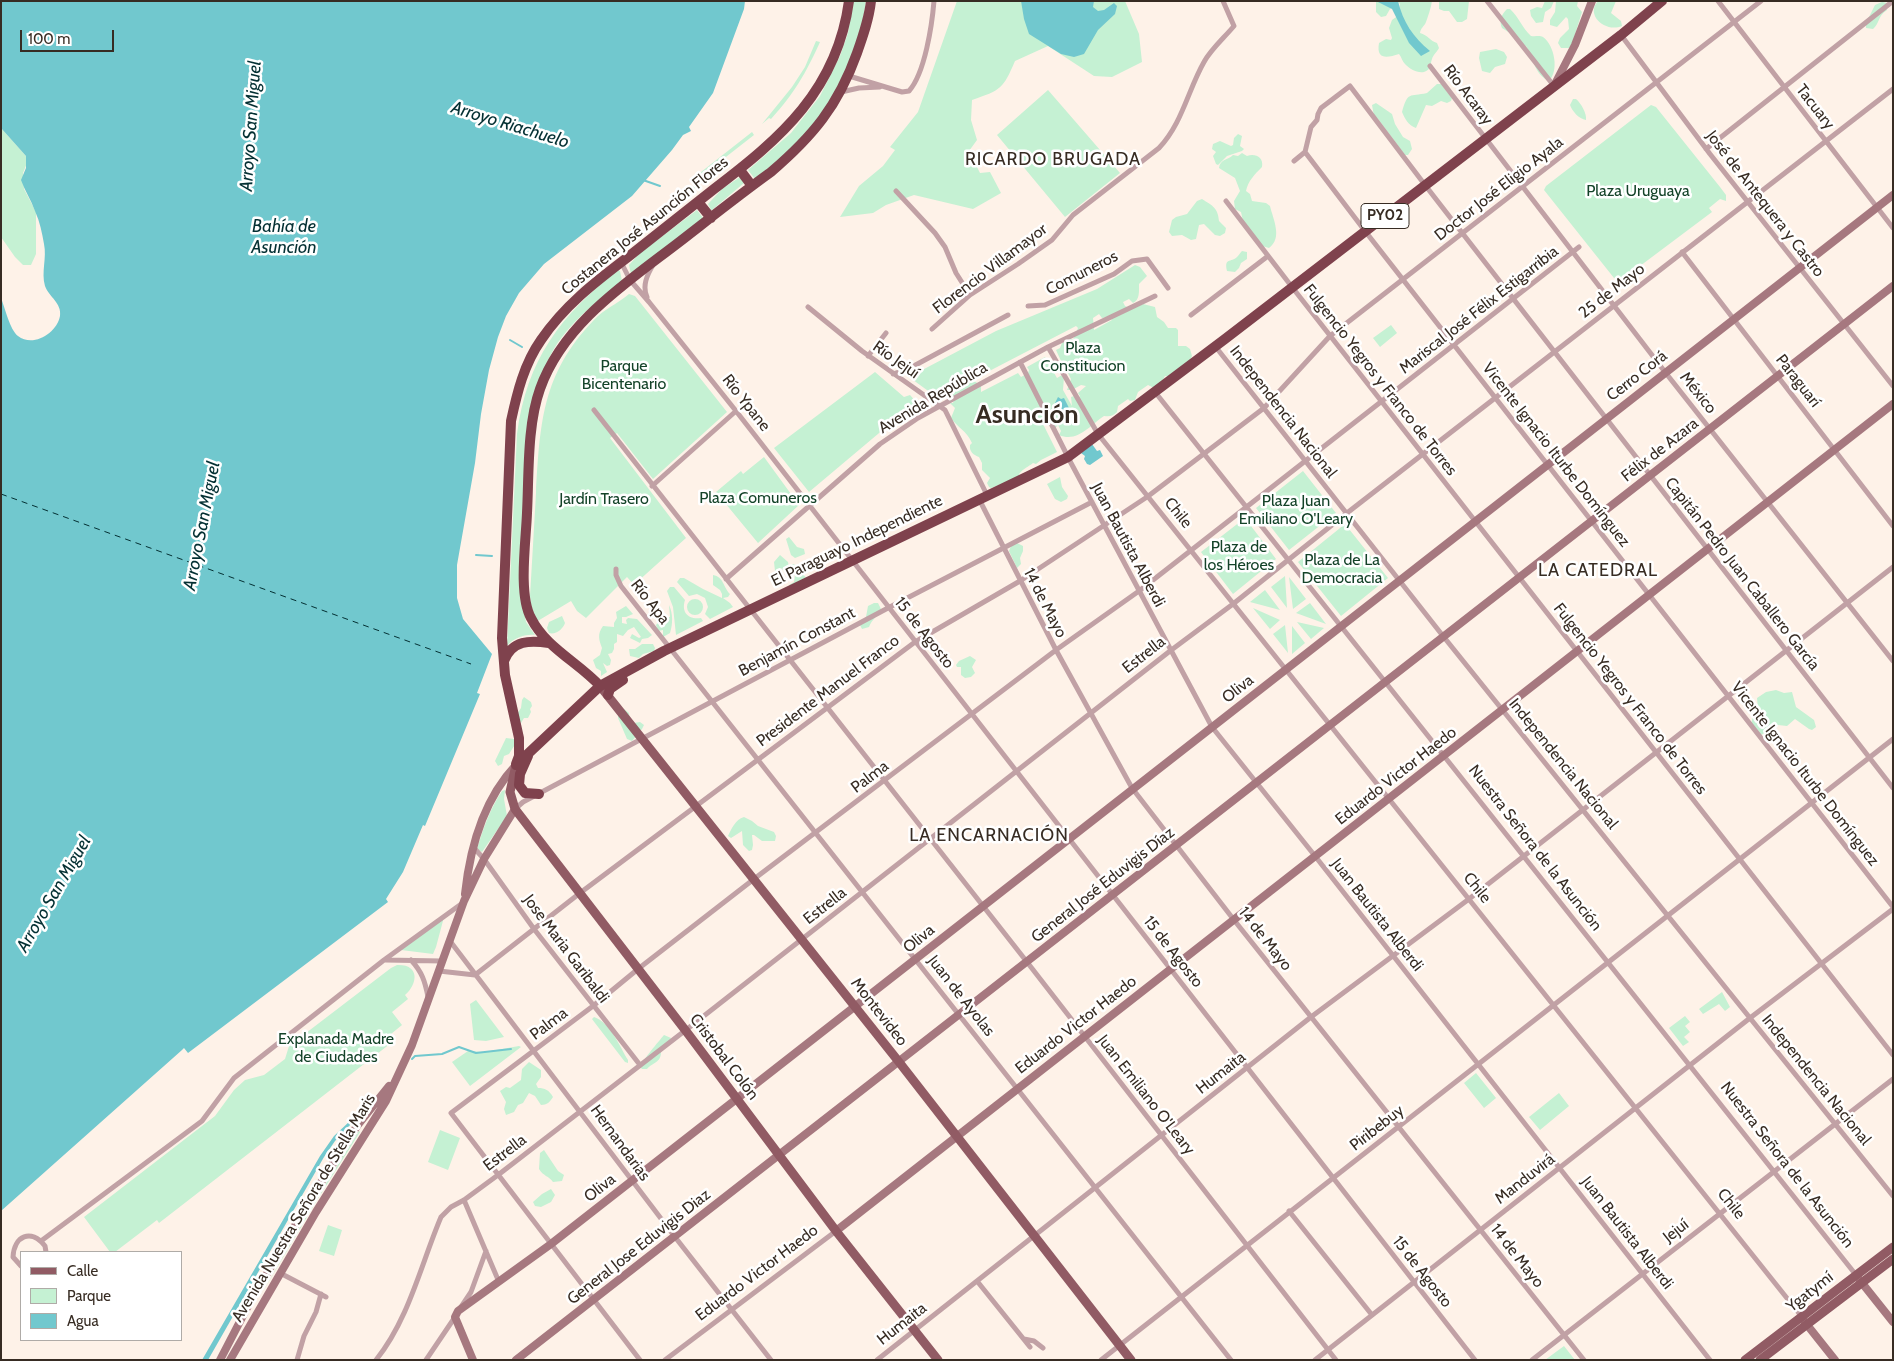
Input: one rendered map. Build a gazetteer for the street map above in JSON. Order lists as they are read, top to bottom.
{
  "streets": {
    "highway": ["PY02", "Costanera José Asunción Flores", "El Paraguayo Independiente"],
    "main road": ["Montevideo", "Cristobal Colón", "Ygatymí"],
    "street": [
      "Río Acaray",
      "Tacuary",
      "Doctor José Eligio Ayala",
      "José de Antequera y Castro",
      "Florencio Villamayor",
      "Comuneros",
      "25 de Mayo",
      "Mariscal José Félix Estigarribia",
      "Río Jejuí",
      "Cerro Corá",
      "Fulgencio Yegros y Franco de Torres",
      "Paraguarí",
      "México",
      "Avenida República",
      "Río Ypane",
      "Independencia Nacional",
      "Félix de Azara",
      "Vicente Ignacio Iturbe Domínguez",
      "Chile",
      "Juan Bautista Alberdi",
      "Capitán Pedro Juan Caballero García",
      "Río Apa",
      "14 de Mayo",
      "15 de Agosto",
      "Benjamín Constant",
      "Estrella",
      "Oliva",
      "Presidente Manuel Franco",
      "Eduardo Victor Haedo",
      "Palma",
      "Nuestra Señora de la Asunción",
      "General José Eduvigis Díaz",
      "Jose Maria Garibaldi",
      "Juan de Ayolas",
      "Humaita",
      "Juan Emiliano O'Leary",
      "Piribebuy",
      "Hernandarias",
      "Manduvirá",
      "Avenida Nuestra Señora de Stella Maris",
      "Jejuí",
      "General Jose Eduvigis Diaz"
    ]
  },
  "crossings": [
    ["Río Acaray", "PY02"],
    ["Río Acaray", "México"],
    ["Tacuary", "Doctor José Eligio Ayala"],
    ["Tacuary", "25 de Mayo"],
    ["Tacuary", "Cerro Corá"],
    ["Doctor José Eligio Ayala", "José de Antequera y Castro"],
    ["Doctor José Eligio Ayala", "Fulgencio Yegros y Franco de Torres"],
    ["Doctor José Eligio Ayala", "México"],
    ["Doctor José Eligio Ayala", "Independencia Nacional"],
    ["Doctor José Eligio Ayala", "Vicente Ignacio Iturbe Domínguez"],
    ["Doctor José Eligio Ayala", "Capitán Pedro Juan Caballero García"],
    ["Doctor José Eligio Ayala", "Presidente Manuel Franco"],
    ["José de Antequera y Castro", "PY02"],
    ["José de Antequera y Castro", "25 de Mayo"],
    ["José de Antequera y Castro", "Cerro Corá"],
    ["José de Antequera y Castro", "Félix de Azara"],
    ["PY02", "Fulgencio Yegros y Franco de Torres"],
    ["PY02", "México"],
    ["PY02", "Independencia Nacional"],
    ["PY02", "Vicente Ignacio Iturbe Domínguez"],
    ["PY02", "El Paraguayo Independiente"],
    ["PY02", "Capitán Pedro Juan Caballero García"],
    ["Costanera José Asunción Flores", "Río Ypane"],
    ["Costanera José Asunción Flores", "El Paraguayo Independiente"],
    ["Costanera José Asunción Flores", "Montevideo"],
    ["Costanera José Asunción Flores", "Cristobal Colón"],
    ["Costanera José Asunción Flores", "Avenida Nuestra Señora de Stella Maris"],
    ["25 de Mayo", "Fulgencio Yegros y Franco de Torres"],
    ["25 de Mayo", "Paraguarí"],
    ["25 de Mayo", "México"],
    ["25 de Mayo", "Independencia Nacional"],
    ["25 de Mayo", "Vicente Ignacio Iturbe Domínguez"],
    ["25 de Mayo", "Capitán Pedro Juan Caballero García"],
    ["25 de Mayo", "Estrella"],
    ["Mariscal José Félix Estigarribia", "Fulgencio Yegros y Franco de Torres"],
    ["Mariscal José Félix Estigarribia", "México"],
    ["Mariscal José Félix Estigarribia", "Independencia Nacional"],
    ["Mariscal José Félix Estigarribia", "Vicente Ignacio Iturbe Domínguez"],
    ["Mariscal José Félix Estigarribia", "Capitán Pedro Juan Caballero García"],
    ["Mariscal José Félix Estigarribia", "Palma"],
    ["Río Jejuí", "Avenida República"],
    ["Río Jejuí", "El Paraguayo Independiente"],
    ["Río Jejuí", "14 de Mayo"],
    ["Cerro Corá", "Fulgencio Yegros y Franco de Torres"],
    ["Cerro Corá", "Paraguarí"],
    ["Cerro Corá", "México"],
    ["Cerro Corá", "Independencia Nacional"],
    ["Cerro Corá", "Vicente Ignacio Iturbe Domínguez"],
    ["Cerro Corá", "Capitán Pedro Juan Caballero García"],
    ["Cerro Corá", "Oliva"],
    ["Fulgencio Yegros y Franco de Torres", "Félix de Azara"],
    ["Fulgencio Yegros y Franco de Torres", "Eduardo Victor Haedo"],
    ["Fulgencio Yegros y Franco de Torres", "Humaita"],
    ["Fulgencio Yegros y Franco de Torres", "Piribebuy"],
    ["Fulgencio Yegros y Franco de Torres", "Manduvirá"],
    ["Paraguarí", "Félix de Azara"],
    ["Paraguarí", "Eduardo Victor Haedo"],
    ["México", "Félix de Azara"],
    ["México", "Eduardo Victor Haedo"],
    ["México", "Humaita"],
    ["Avenida República", "Río Ypane"],
    ["Avenida República", "Chile"],
    ["Avenida República", "Juan Bautista Alberdi"],
    ["Avenida República", "Juan Emiliano O'Leary"],
    ["Río Ypane", "El Paraguayo Independiente"],
    ["Río Ypane", "15 de Agosto"],
    ["Independencia Nacional", "Félix de Azara"],
    ["Independencia Nacional", "El Paraguayo Independiente"],
    ["Independencia Nacional", "Estrella"],
    ["Independencia Nacional", "Oliva"],
    ["Independencia Nacional", "Presidente Manuel Franco"],
    ["Independencia Nacional", "Eduardo Victor Haedo"],
    ["Independencia Nacional", "Palma"],
    ["Independencia Nacional", "General José Eduvigis Díaz"],
    ["Independencia Nacional", "Humaita"],
    ["Independencia Nacional", "Piribebuy"],
    ["Independencia Nacional", "Manduvirá"],
    ["Independencia Nacional", "Jejuí"],
    ["Félix de Azara", "Vicente Ignacio Iturbe Domínguez"],
    ["Félix de Azara", "Capitán Pedro Juan Caballero García"],
    ["Félix de Azara", "General José Eduvigis Díaz"],
    ["Vicente Ignacio Iturbe Domínguez", "Capitán Pedro Juan Caballero García"],
    ["Vicente Ignacio Iturbe Domínguez", "Eduardo Victor Haedo"],
    ["Vicente Ignacio Iturbe Domínguez", "Humaita"],
    ["Vicente Ignacio Iturbe Domínguez", "Piribebuy"],
    ["Vicente Ignacio Iturbe Domínguez", "Manduvirá"],
    ["Chile", "El Paraguayo Independiente"],
    ["Chile", "Estrella"],
    ["Chile", "Oliva"],
    ["Chile", "Presidente Manuel Franco"],
    ["Chile", "Eduardo Victor Haedo"],
    ["Chile", "Palma"],
    ["Chile", "General José Eduvigis Díaz"],
    ["Chile", "Humaita"],
    ["Chile", "Piribebuy"],
    ["Chile", "Manduvirá"],
    ["Chile", "Jejuí"],
    ["Chile", "Ygatymí"],
    ["El Paraguayo Independiente", "Juan Bautista Alberdi"],
    ["El Paraguayo Independiente", "Río Apa"],
    ["El Paraguayo Independiente", "14 de Mayo"],
    ["El Paraguayo Independiente", "15 de Agosto"],
    ["El Paraguayo Independiente", "Nuestra Señora de la Asunción"],
    ["El Paraguayo Independiente", "Juan de Ayolas"],
    ["El Paraguayo Independiente", "Montevideo"],
    ["El Paraguayo Independiente", "Cristobal Colón"],
    ["El Paraguayo Independiente", "Juan Emiliano O'Leary"],
    ["El Paraguayo Independiente", "Avenida Nuestra Señora de Stella Maris"],
    ["Juan Bautista Alberdi", "Benjamín Constant"],
    ["Juan Bautista Alberdi", "Estrella"],
    ["Juan Bautista Alberdi", "Oliva"],
    ["Juan Bautista Alberdi", "Presidente Manuel Franco"],
    ["Juan Bautista Alberdi", "Eduardo Victor Haedo"],
    ["Juan Bautista Alberdi", "Palma"],
    ["Juan Bautista Alberdi", "General José Eduvigis Díaz"],
    ["Juan Bautista Alberdi", "Humaita"],
    ["Juan Bautista Alberdi", "Piribebuy"],
    ["Juan Bautista Alberdi", "Manduvirá"],
    ["Juan Bautista Alberdi", "Jejuí"],
    ["Capitán Pedro Juan Caballero García", "Eduardo Victor Haedo"],
    ["Capitán Pedro Juan Caballero García", "Humaita"],
    ["Capitán Pedro Juan Caballero García", "Piribebuy"],
    ["Río Apa", "Juan de Ayolas"],
    ["14 de Mayo", "Benjamín Constant"],
    ["14 de Mayo", "Estrella"],
    ["14 de Mayo", "Oliva"],
    ["14 de Mayo", "Presidente Manuel Franco"],
    ["14 de Mayo", "Eduardo Victor Haedo"],
    ["14 de Mayo", "Palma"],
    ["14 de Mayo", "General José Eduvigis Díaz"],
    ["14 de Mayo", "Humaita"],
    ["14 de Mayo", "Piribebuy"],
    ["14 de Mayo", "Manduvirá"],
    ["14 de Mayo", "Jejuí"],
    ["15 de Agosto", "Benjamín Constant"],
    ["15 de Agosto", "Estrella"],
    ["15 de Agosto", "Oliva"],
    ["15 de Agosto", "Presidente Manuel Franco"],
    ["15 de Agosto", "Eduardo Victor Haedo"],
    ["15 de Agosto", "Palma"],
    ["15 de Agosto", "General José Eduvigis Díaz"],
    ["15 de Agosto", "Humaita"],
    ["15 de Agosto", "Piribebuy"],
    ["15 de Agosto", "Manduvirá"],
    ["Benjamín Constant", "Juan de Ayolas"],
    ["Benjamín Constant", "Montevideo"],
    ["Benjamín Constant", "Cristobal Colón"],
    ["Benjamín Constant", "Juan Emiliano O'Leary"],
    ["Benjamín Constant", "Avenida Nuestra Señora de Stella Maris"],
    ["Estrella", "Palma"],
    ["Estrella", "Nuestra Señora de la Asunción"],
    ["Estrella", "Jose Maria Garibaldi"],
    ["Estrella", "Juan de Ayolas"],
    ["Estrella", "Montevideo"],
    ["Estrella", "Cristobal Colón"],
    ["Estrella", "Juan Emiliano O'Leary"],
    ["Estrella", "Hernandarias"],
    ["Oliva", "Nuestra Señora de la Asunción"],
    ["Oliva", "Juan de Ayolas"],
    ["Oliva", "Montevideo"],
    ["Oliva", "Cristobal Colón"],
    ["Oliva", "Juan Emiliano O'Leary"],
    ["Oliva", "Hernandarias"],
    ["Presidente Manuel Franco", "Nuestra Señora de la Asunción"],
    ["Presidente Manuel Franco", "Jose Maria Garibaldi"],
    ["Presidente Manuel Franco", "Juan de Ayolas"],
    ["Presidente Manuel Franco", "Montevideo"],
    ["Presidente Manuel Franco", "Cristobal Colón"],
    ["Presidente Manuel Franco", "Juan Emiliano O'Leary"],
    ["Presidente Manuel Franco", "Hernandarias"],
    ["Eduardo Victor Haedo", "Nuestra Señora de la Asunción"],
    ["Eduardo Victor Haedo", "Juan de Ayolas"],
    ["Eduardo Victor Haedo", "Montevideo"],
    ["Eduardo Victor Haedo", "Cristobal Colón"],
    ["Eduardo Victor Haedo", "Juan Emiliano O'Leary"],
    ["Eduardo Victor Haedo", "Hernandarias"],
    ["Palma", "Nuestra Señora de la Asunción"],
    ["Palma", "Jose Maria Garibaldi"],
    ["Palma", "Juan de Ayolas"],
    ["Palma", "Montevideo"],
    ["Palma", "Cristobal Colón"],
    ["Palma", "Juan Emiliano O'Leary"],
    ["Palma", "Hernandarias"],
    ["Nuestra Señora de la Asunción", "General José Eduvigis Díaz"],
    ["Nuestra Señora de la Asunción", "Humaita"],
    ["Nuestra Señora de la Asunción", "Piribebuy"],
    ["Nuestra Señora de la Asunción", "Manduvirá"],
    ["Nuestra Señora de la Asunción", "Jejuí"],
    ["Nuestra Señora de la Asunción", "Ygatymí"],
    ["General José Eduvigis Díaz", "Juan de Ayolas"],
    ["General José Eduvigis Díaz", "Montevideo"],
    ["General José Eduvigis Díaz", "Cristobal Colón"],
    ["General José Eduvigis Díaz", "Juan Emiliano O'Leary"],
    ["General José Eduvigis Díaz", "General Jose Eduvigis Diaz"],
    ["Jose Maria Garibaldi", "Avenida Nuestra Señora de Stella Maris"],
    ["Juan de Ayolas", "Humaita"],
    ["Juan de Ayolas", "Piribebuy"],
    ["Montevideo", "Humaita"],
    ["Montevideo", "Piribebuy"],
    ["Cristobal Colón", "Humaita"],
    ["Cristobal Colón", "Avenida Nuestra Señora de Stella Maris"],
    ["Cristobal Colón", "General Jose Eduvigis Diaz"],
    ["Humaita", "Juan Emiliano O'Leary"],
    ["Juan Emiliano O'Leary", "Piribebuy"],
    ["Juan Emiliano O'Leary", "Manduvirá"],
    ["Hernandarias", "Avenida Nuestra Señora de Stella Maris"],
    ["Hernandarias", "General Jose Eduvigis Diaz"]
  ],
  "districts": [
    "RICARDO BRUGADA",
    "Asunción",
    "LA CATEDRAL",
    "LA ENCARNACIÓN"
  ],
  "water": ["Arroyo Riachuelo", "Arroyo San Miguel", "Bahía de Asunción"],
  "parks": [
    "Plaza Uruguaya",
    "Plaza Constitucion",
    "Parque Bicentenario",
    "Plaza Comuneros",
    "Jardín Trasero",
    "Plaza Juan Emiliano O'Leary",
    "Plaza de los Héroes",
    "Plaza de La Democracia",
    "Explanada Madre de Ciudades"
  ],
  "legend": ["Calle", "Parque", "Agua"],
  "scale_bar": "100 m"
}
